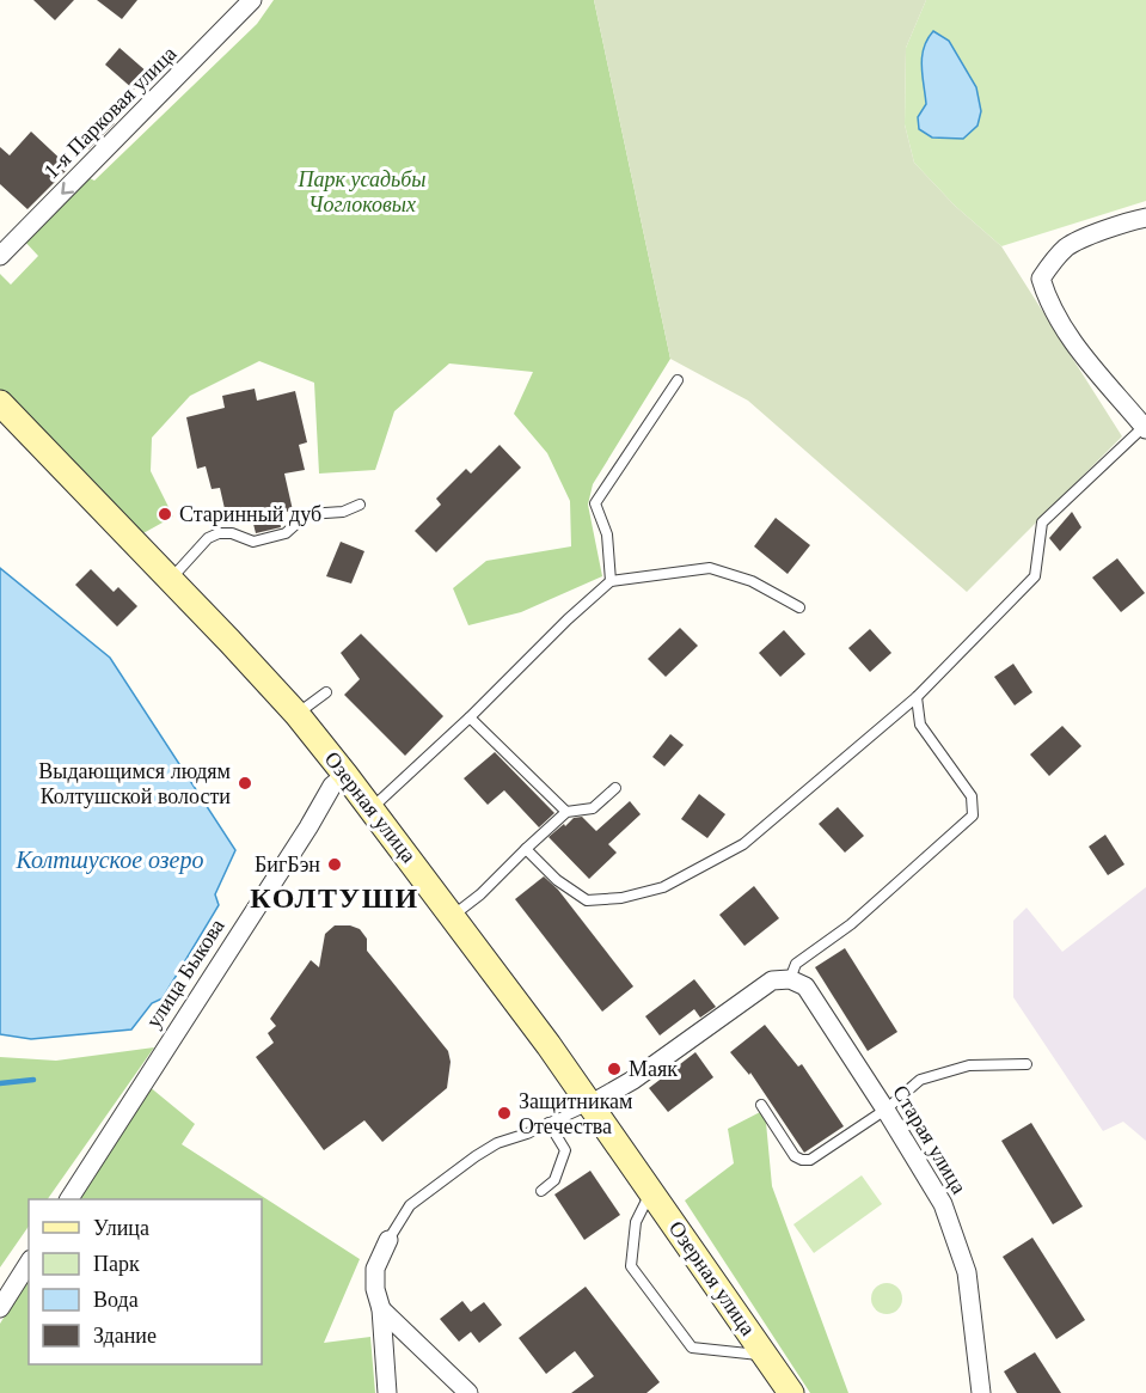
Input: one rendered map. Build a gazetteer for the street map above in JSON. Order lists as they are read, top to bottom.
{
  "streets": {
    "main road": ["Озерная улица"],
    "street": ["1-я Парковая улица", "улица Быкова", "Старая улица"]
  },
  "crossings": [
    ["Озерная улица", "улица Быкова"]
  ],
  "one_way": ["1-я Парковая улица"],
  "districts": ["КОЛТУШИ"],
  "water": ["Колтшуское озеро"],
  "parks": ["Парк усадьбы Чоглоковых"],
  "places": [
    "Старинный дуб",
    "Выдающимся людям Колтушской волости",
    "БигБэн",
    "Маяк",
    "Защитникам Отечества"
  ],
  "legend": [
    "Улица",
    "Парк",
    "Вода",
    "Здание"
  ]
}
